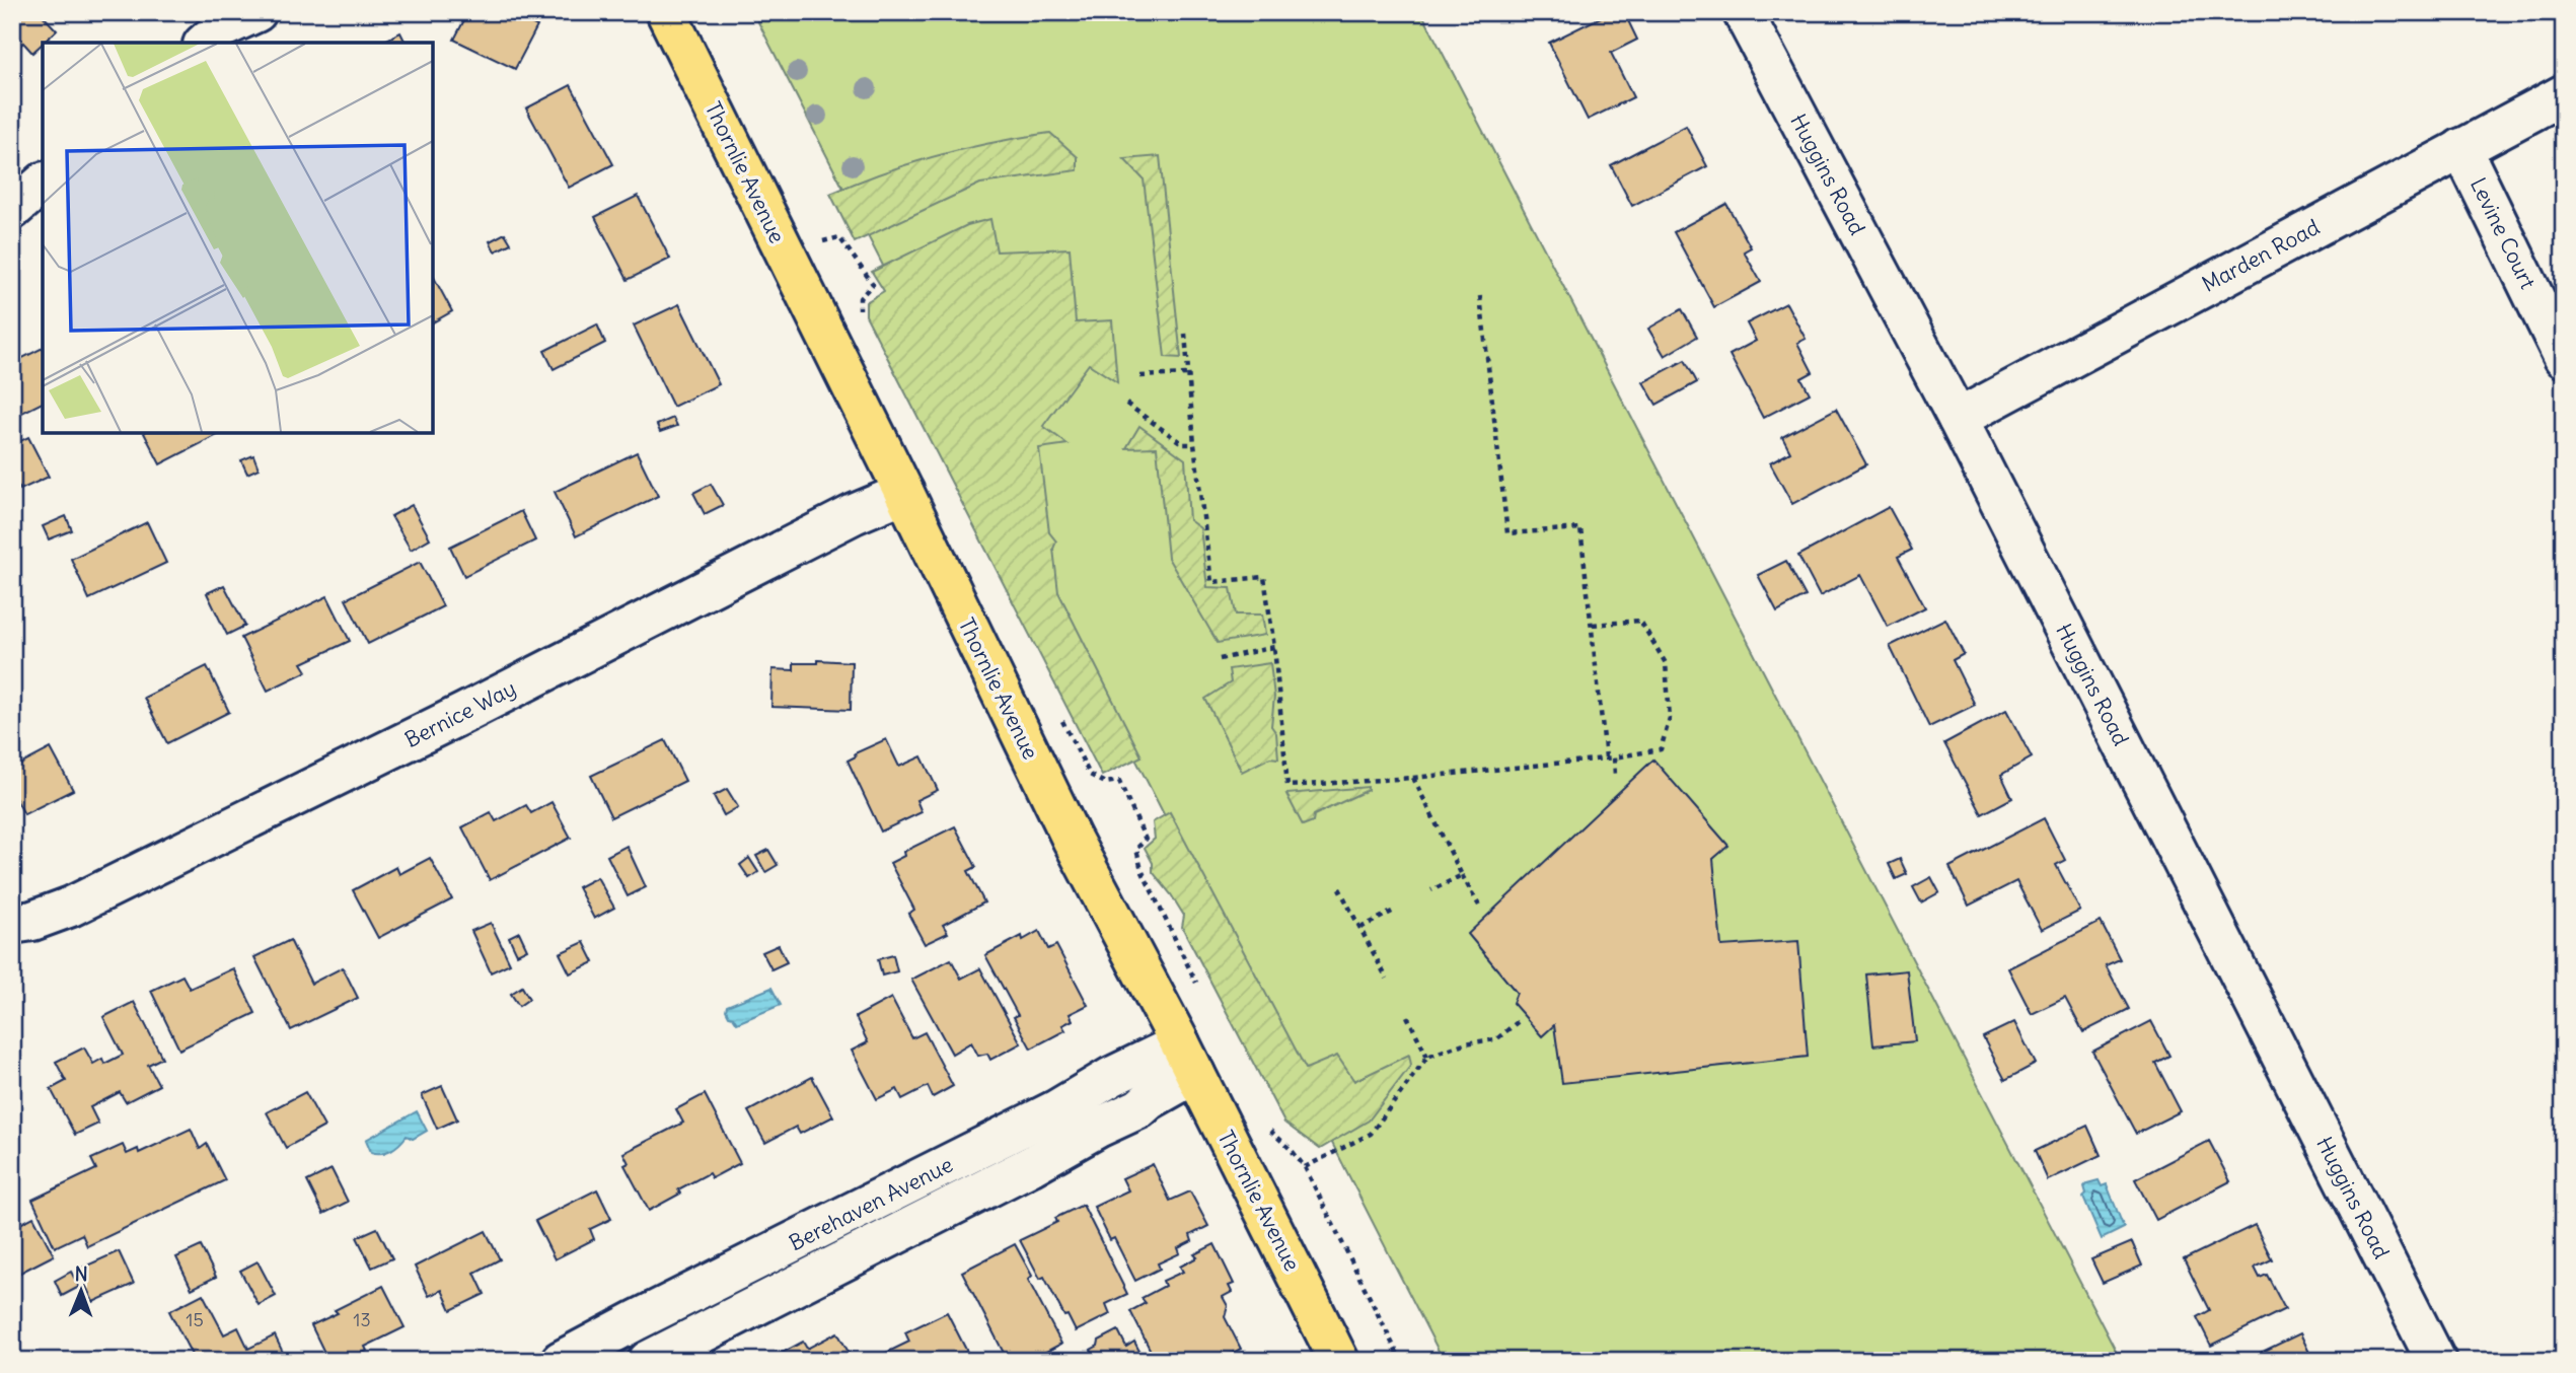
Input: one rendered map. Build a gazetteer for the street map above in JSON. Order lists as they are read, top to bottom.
{
  "streets": {
    "main road": ["Thornlie Avenue"],
    "street": [
      "Huggins Road",
      "Levine Court",
      "Marden Road",
      "Bernice Way",
      "Berehaven Avenue"
    ]
  },
  "crossings": [
    ["Thornlie Avenue", "Bernice Way"],
    ["Thornlie Avenue", "Berehaven Avenue"],
    ["Huggins Road", "Marden Road"],
    ["Levine Court", "Marden Road"]
  ],
  "house_numbers": ["15", "13"],
  "north": "top"
}
